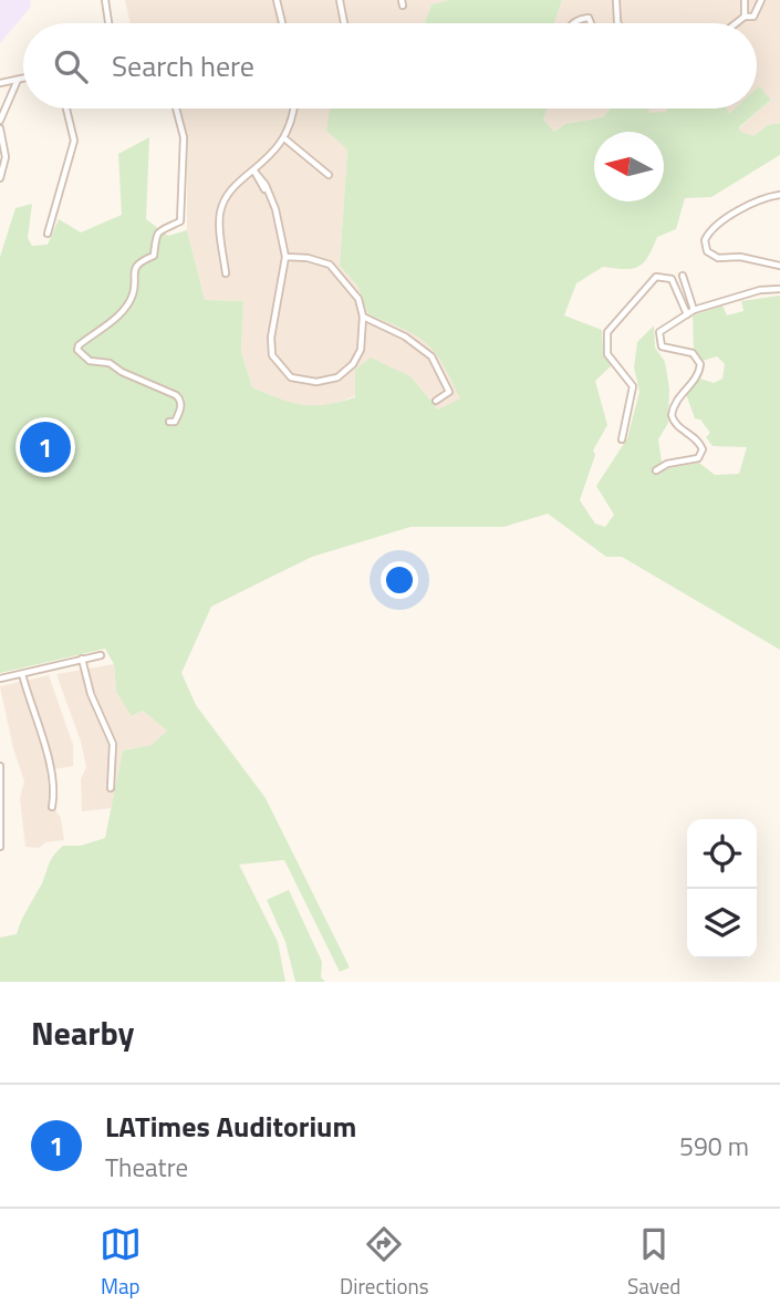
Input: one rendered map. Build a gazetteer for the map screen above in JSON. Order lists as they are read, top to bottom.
{
  "north": "left",
  "page": {
    "search": "Search here",
    "pins": "1",
    "heading": "Nearby",
    "list": [
      {
        "mark": "1",
        "name": "LATimes Auditorium",
        "note": "Theatre",
        "value": "590 m"
      }
    ],
    "nav": ["Map", "Directions", "Saved"]
  }
}
